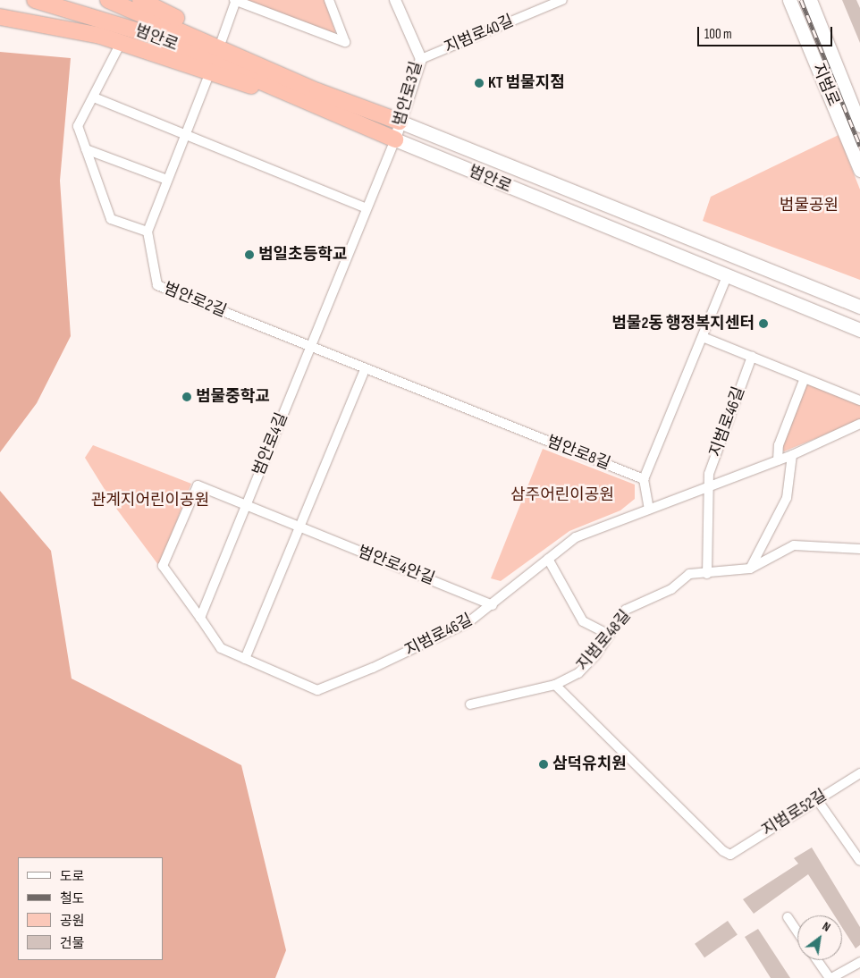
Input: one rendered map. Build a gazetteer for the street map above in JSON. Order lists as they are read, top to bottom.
{
  "streets": {
    "highway": ["범안로"],
    "main road": ["지범로"],
    "street": [
      "지범로40길",
      "범안로3길",
      "범안로2길",
      "지범로46길",
      "범안로4길",
      "범안로8길",
      "범안로4안길",
      "지범로48길",
      "지범로52길"
    ]
  },
  "crossings": [
    ["지범로40길", "범안로3길"],
    ["범안로", "범안로3길"],
    ["범안로", "범안로2길"],
    ["범안로", "범안로4길"],
    ["범안로3길", "범안로4길"],
    ["범안로2길", "범안로4길"],
    ["범안로2길", "범안로8길"],
    ["지범로46길", "범안로4안길"],
    ["지범로46길", "지범로48길"],
    ["범안로4길", "범안로8길"],
    ["범안로4길", "범안로4안길"],
    ["지범로48길", "지범로52길"]
  ],
  "parks": ["범물공원", "삼주어린이공원", "관계지어린이공원"],
  "places": [
    "KT 범물지점",
    "범일초등학교",
    "범물2동 행정복지센터",
    "범물중학교",
    "삼덕유치원"
  ],
  "legend": [
    "도로",
    "철도",
    "공원",
    "건물"
  ],
  "scale_bar": "100 m",
  "north": "top right"
}
